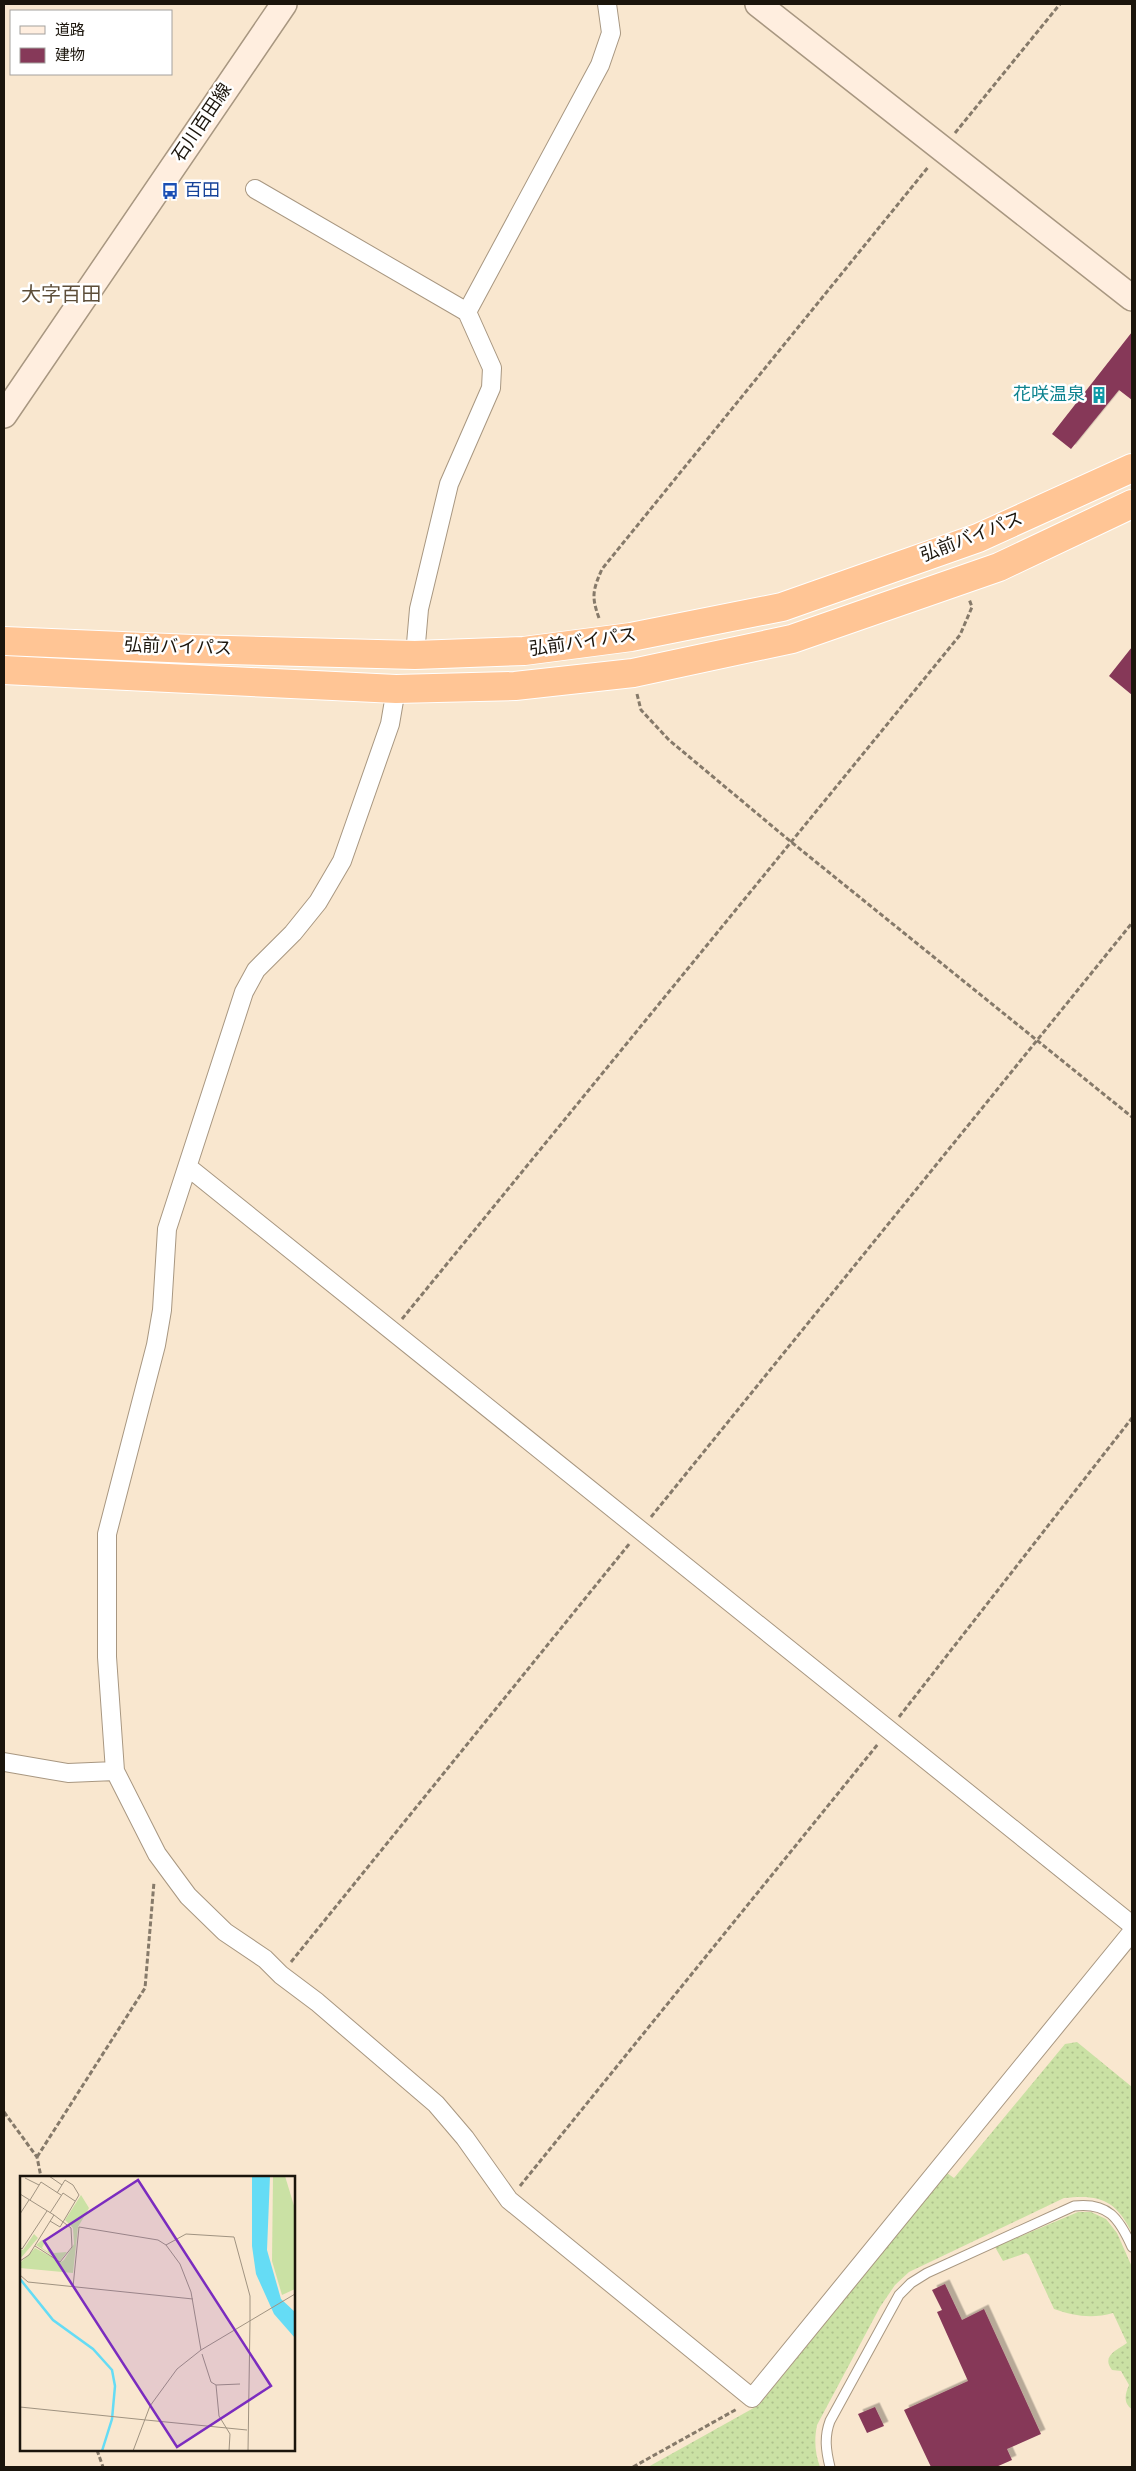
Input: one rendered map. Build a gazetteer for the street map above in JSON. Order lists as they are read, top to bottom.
{
  "streets": {
    "highway": ["弘前バイパス"],
    "main road": ["石川百田線"]
  },
  "districts": ["大字百田"],
  "places": {
    "bus stop": ["百田"],
    "building": ["花咲温泉"]
  },
  "legend": ["道路", "建物"]
}
